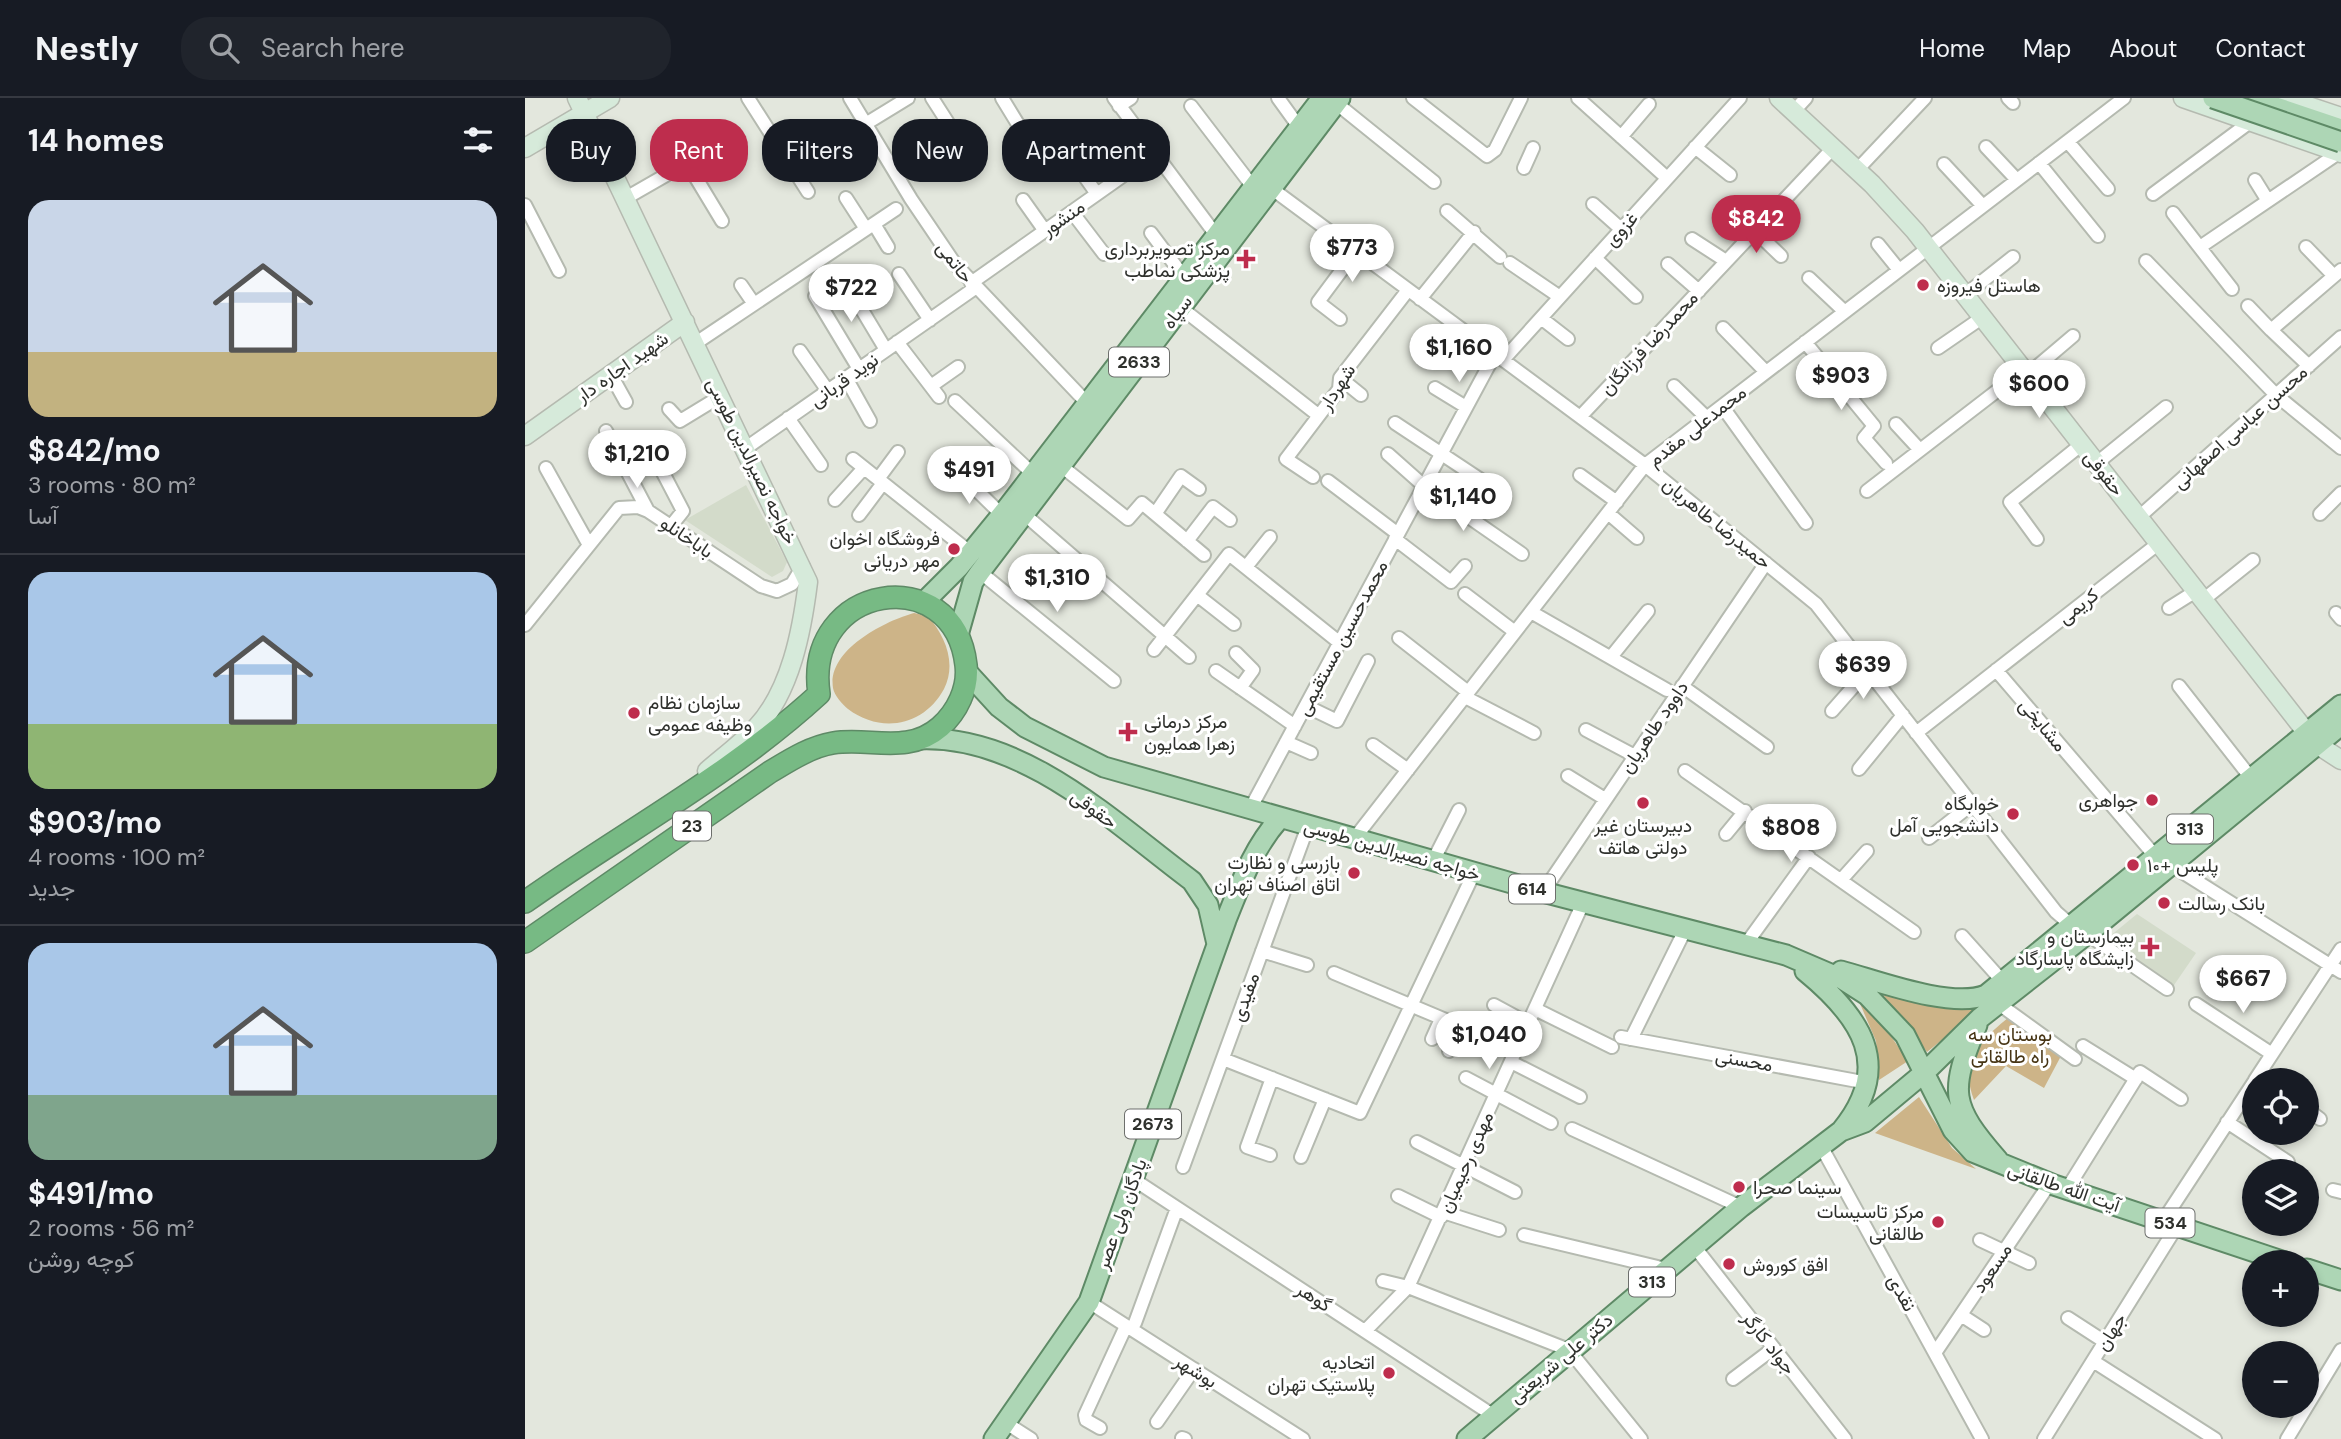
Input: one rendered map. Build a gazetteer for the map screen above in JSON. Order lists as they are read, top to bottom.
{
  "streets": {
    "highway": ["23"],
    "main road": [
      "سپاه",
      "2633",
      "شهید اجاره دار",
      "خواجه نصیرالدین طوسی",
      "حقوقی",
      "313",
      "614",
      "2673",
      "آیت الله طالقانی",
      "پادگان ولی عصر",
      "534",
      "دکتر علی شریعتی"
    ],
    "street": [
      "منشور",
      "غزوی",
      "حاتمی",
      "محمدرضا فرزانگان",
      "نوید قربانی",
      "شهردار",
      "محمدعلی مقدم",
      "محسن عباسی اصفهانی",
      "حمیدرضا طاهریان",
      "باباخانلو",
      "کریمی",
      "محمدحسین مستقیمی",
      "مشایخی",
      "داوود طاهریان",
      "مفیدی",
      "محسنی",
      "مهدی رحیمیان",
      "مسعود",
      "نقدی",
      "گوهر",
      "جهان",
      "جواد کارگر",
      "بوشهر"
    ]
  },
  "crossings": [
    ["منشور", "حاتمی"],
    ["منشور", "نوید قربانی"],
    ["غزوی", "حمیدرضا طاهریان"],
    ["غزوی", "محمدحسین مستقیمی"],
    ["حاتمی", "سپاه"],
    ["حاتمی", "نوید قربانی"],
    ["سپاه", "حمیدرضا طاهریان"],
    ["سپاه", "23"],
    ["محمدرضا فرزانگان", "حقوقی"],
    ["محمدرضا فرزانگان", "حمیدرضا طاهریان"],
    ["شهید اجاره دار", "خواجه نصیرالدین طوسی"],
    ["نوید قربانی", "خواجه نصیرالدین طوسی"],
    ["شهردار", "حمیدرضا طاهریان"],
    ["محمدعلی مقدم", "خواجه نصیرالدین طوسی"],
    ["محمدعلی مقدم", "حقوقی"],
    ["محمدعلی مقدم", "حمیدرضا طاهریان"],
    ["محسن عباسی اصفهانی", "حقوقی"],
    ["خواجه نصیرالدین طوسی", "باباخانلو"],
    ["خواجه نصیرالدین طوسی", "محمدحسین مستقیمی"],
    ["خواجه نصیرالدین طوسی", "داوود طاهریان"],
    ["خواجه نصیرالدین طوسی", "23"],
    ["خواجه نصیرالدین طوسی", "مفیدی"],
    ["خواجه نصیرالدین طوسی", "مهدی رحیمیان"],
    ["خواجه نصیرالدین طوسی", "آیت الله طالقانی"],
    ["خواجه نصیرالدین طوسی", "پادگان ولی عصر"],
    ["خواجه نصیرالدین طوسی", "دکتر علی شریعتی"],
    ["حقوقی", "کریمی"],
    ["حقوقی", "23"],
    ["حقوقی", "پادگان ولی عصر"],
    ["حقوقی", "دکتر علی شریعتی"],
    ["حمیدرضا طاهریان", "محمدحسین مستقیمی"],
    ["حمیدرضا طاهریان", "داوود طاهریان"],
    ["حمیدرضا طاهریان", "دکتر علی شریعتی"],
    ["کریمی", "مشایخی"],
    ["مشایخی", "جهان"],
    ["مشایخی", "دکتر علی شریعتی"],
    ["محسنی", "مهدی رحیمیان"],
    ["مهدی رحیمیان", "گوهر"],
    ["آیت الله طالقانی", "مسعود"],
    ["آیت الله طالقانی", "جهان"],
    ["آیت الله طالقانی", "دکتر علی شریعتی"],
    ["پادگان ولی عصر", "گوهر"],
    ["پادگان ولی عصر", "بوشهر"],
    ["مسعود", "نقدی"],
    ["نقدی", "دکتر علی شریعتی"],
    ["گوهر", "دکتر علی شریعتی"],
    ["جواد کارگر", "دکتر علی شریعتی"]
  ],
  "parks": ["بوستان سه راه طالقانی"],
  "places": {
    "health": ["مرکز تصویربرداری پزشکی نماطب", "مرکز درمانی زهرا همایون", "بیمارستان و زایشگاه پاسارگاد"],
    "other": [
      "هاستل فیروزه",
      "فروشگاه اخوان مهر دریانی",
      "سازمان نظام وظیفه عمومی",
      "جواهری",
      "دبیرستان غیر دولتی هاتف",
      "خوابگاه دانشجویی آمل",
      "پلیس +۱۰",
      "بازرسی و نظارت اتاق اصناف تهران",
      "بانک رسالت",
      "سینما صحرا",
      "مرکز تاسیسات طالقانی",
      "افق کوروش",
      "اتحادیه پلاستیک تهران"
    ]
  },
  "page": {
    "header": "Nestly",
    "search": "Search here",
    "nav": [
      "Home",
      "Map",
      "About",
      "Contact"
    ],
    "heading": "14 homes",
    "chip": [
      "Buy",
      "Rent",
      "Filters",
      "New",
      "Apartment"
    ],
    "list": [
      {
        "name": "$842/mo",
        "note": "3 rooms · 80 m² · آسا"
      },
      {
        "name": "$903/mo",
        "note": "4 rooms · 100 m² · جدید"
      },
      {
        "name": "$491/mo",
        "note": "2 rooms · 56 m² · کوچه روشن"
      }
    ],
    "price": [
      "$842",
      "$773",
      "$722",
      "$1,160",
      "$903",
      "$600",
      "$1,210",
      "$491",
      "$1,140",
      "$1,310",
      "$639",
      "$808",
      "$667",
      "$1,040"
    ],
    "map_buttons": ["+", "−"]
  }
}
